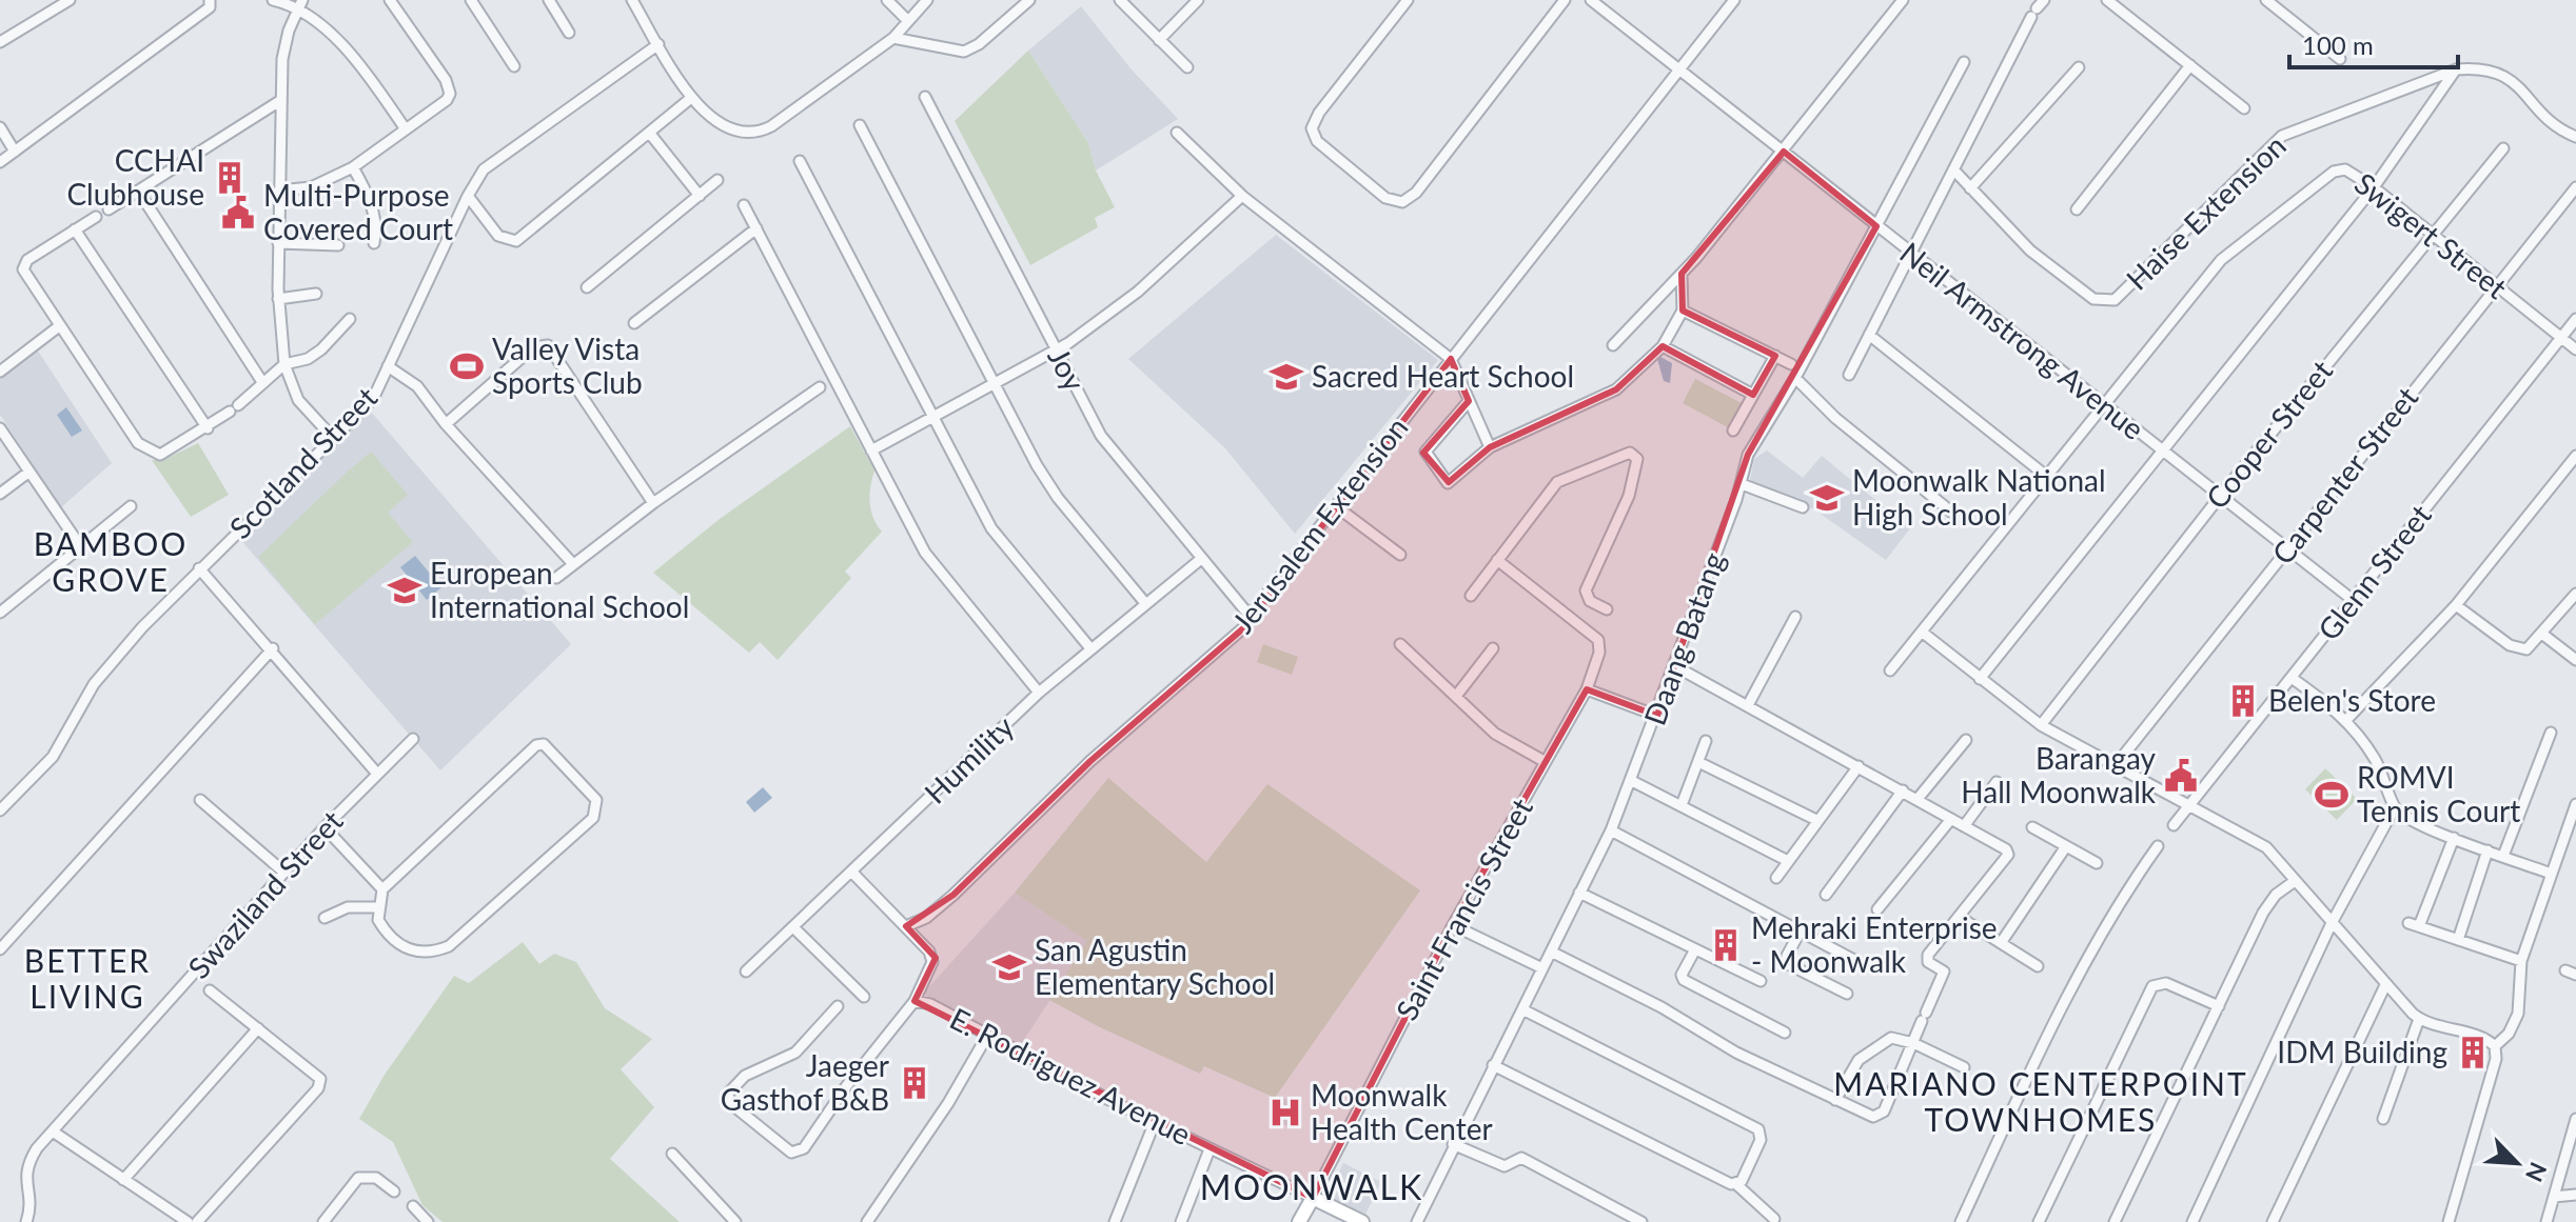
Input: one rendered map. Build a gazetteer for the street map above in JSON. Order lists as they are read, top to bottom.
{
  "streets": {
    "main road": ["E. Rodriguez Avenue"],
    "street": [
      "Haise Extension",
      "Swigert Street",
      "Neil Armstrong Avenue",
      "Joy",
      "Cooper Street",
      "Scotland Street",
      "Carpenter Street",
      "Jerusalem Extension",
      "Glenn Street",
      "Daang Batang",
      "Humility",
      "Swaziland Street",
      "Saint Francis Street"
    ]
  },
  "crossings": [
    ["Swigert Street", "Neil Armstrong Avenue"],
    ["Swigert Street", "Cooper Street"],
    ["Swigert Street", "Carpenter Street"],
    ["Swigert Street", "Glenn Street"],
    ["Neil Armstrong Avenue", "Jerusalem Extension"],
    ["Neil Armstrong Avenue", "Daang Batang"],
    ["Joy", "Jerusalem Extension"],
    ["Joy", "Humility"],
    ["Saint Francis Street", "E. Rodriguez Avenue"]
  ],
  "districts": [
    "BAMBOO GROVE",
    "BETTER LIVING",
    "MARIANO CENTERPOINT TOWNHOMES",
    "MOONWALK"
  ],
  "places": {
    "building": [
      "CCHAI Clubhouse",
      "Belen's Store",
      "Mehraki Enterprise - Moonwalk",
      "IDM Building",
      "Jaeger Gasthof B&B"
    ],
    "public building": ["Multi-Purpose Covered Court", "Barangay Hall Moonwalk"],
    "sports": ["Valley Vista Sports Club", "ROMVI Tennis Court"],
    "school or university": [
      "Sacred Heart School",
      "Moonwalk National High School",
      "European International School",
      "San Agustin Elementary School"
    ],
    "hospital": ["Moonwalk Health Center"]
  },
  "scale_bar": "100 m",
  "north": "bottom right"
}
